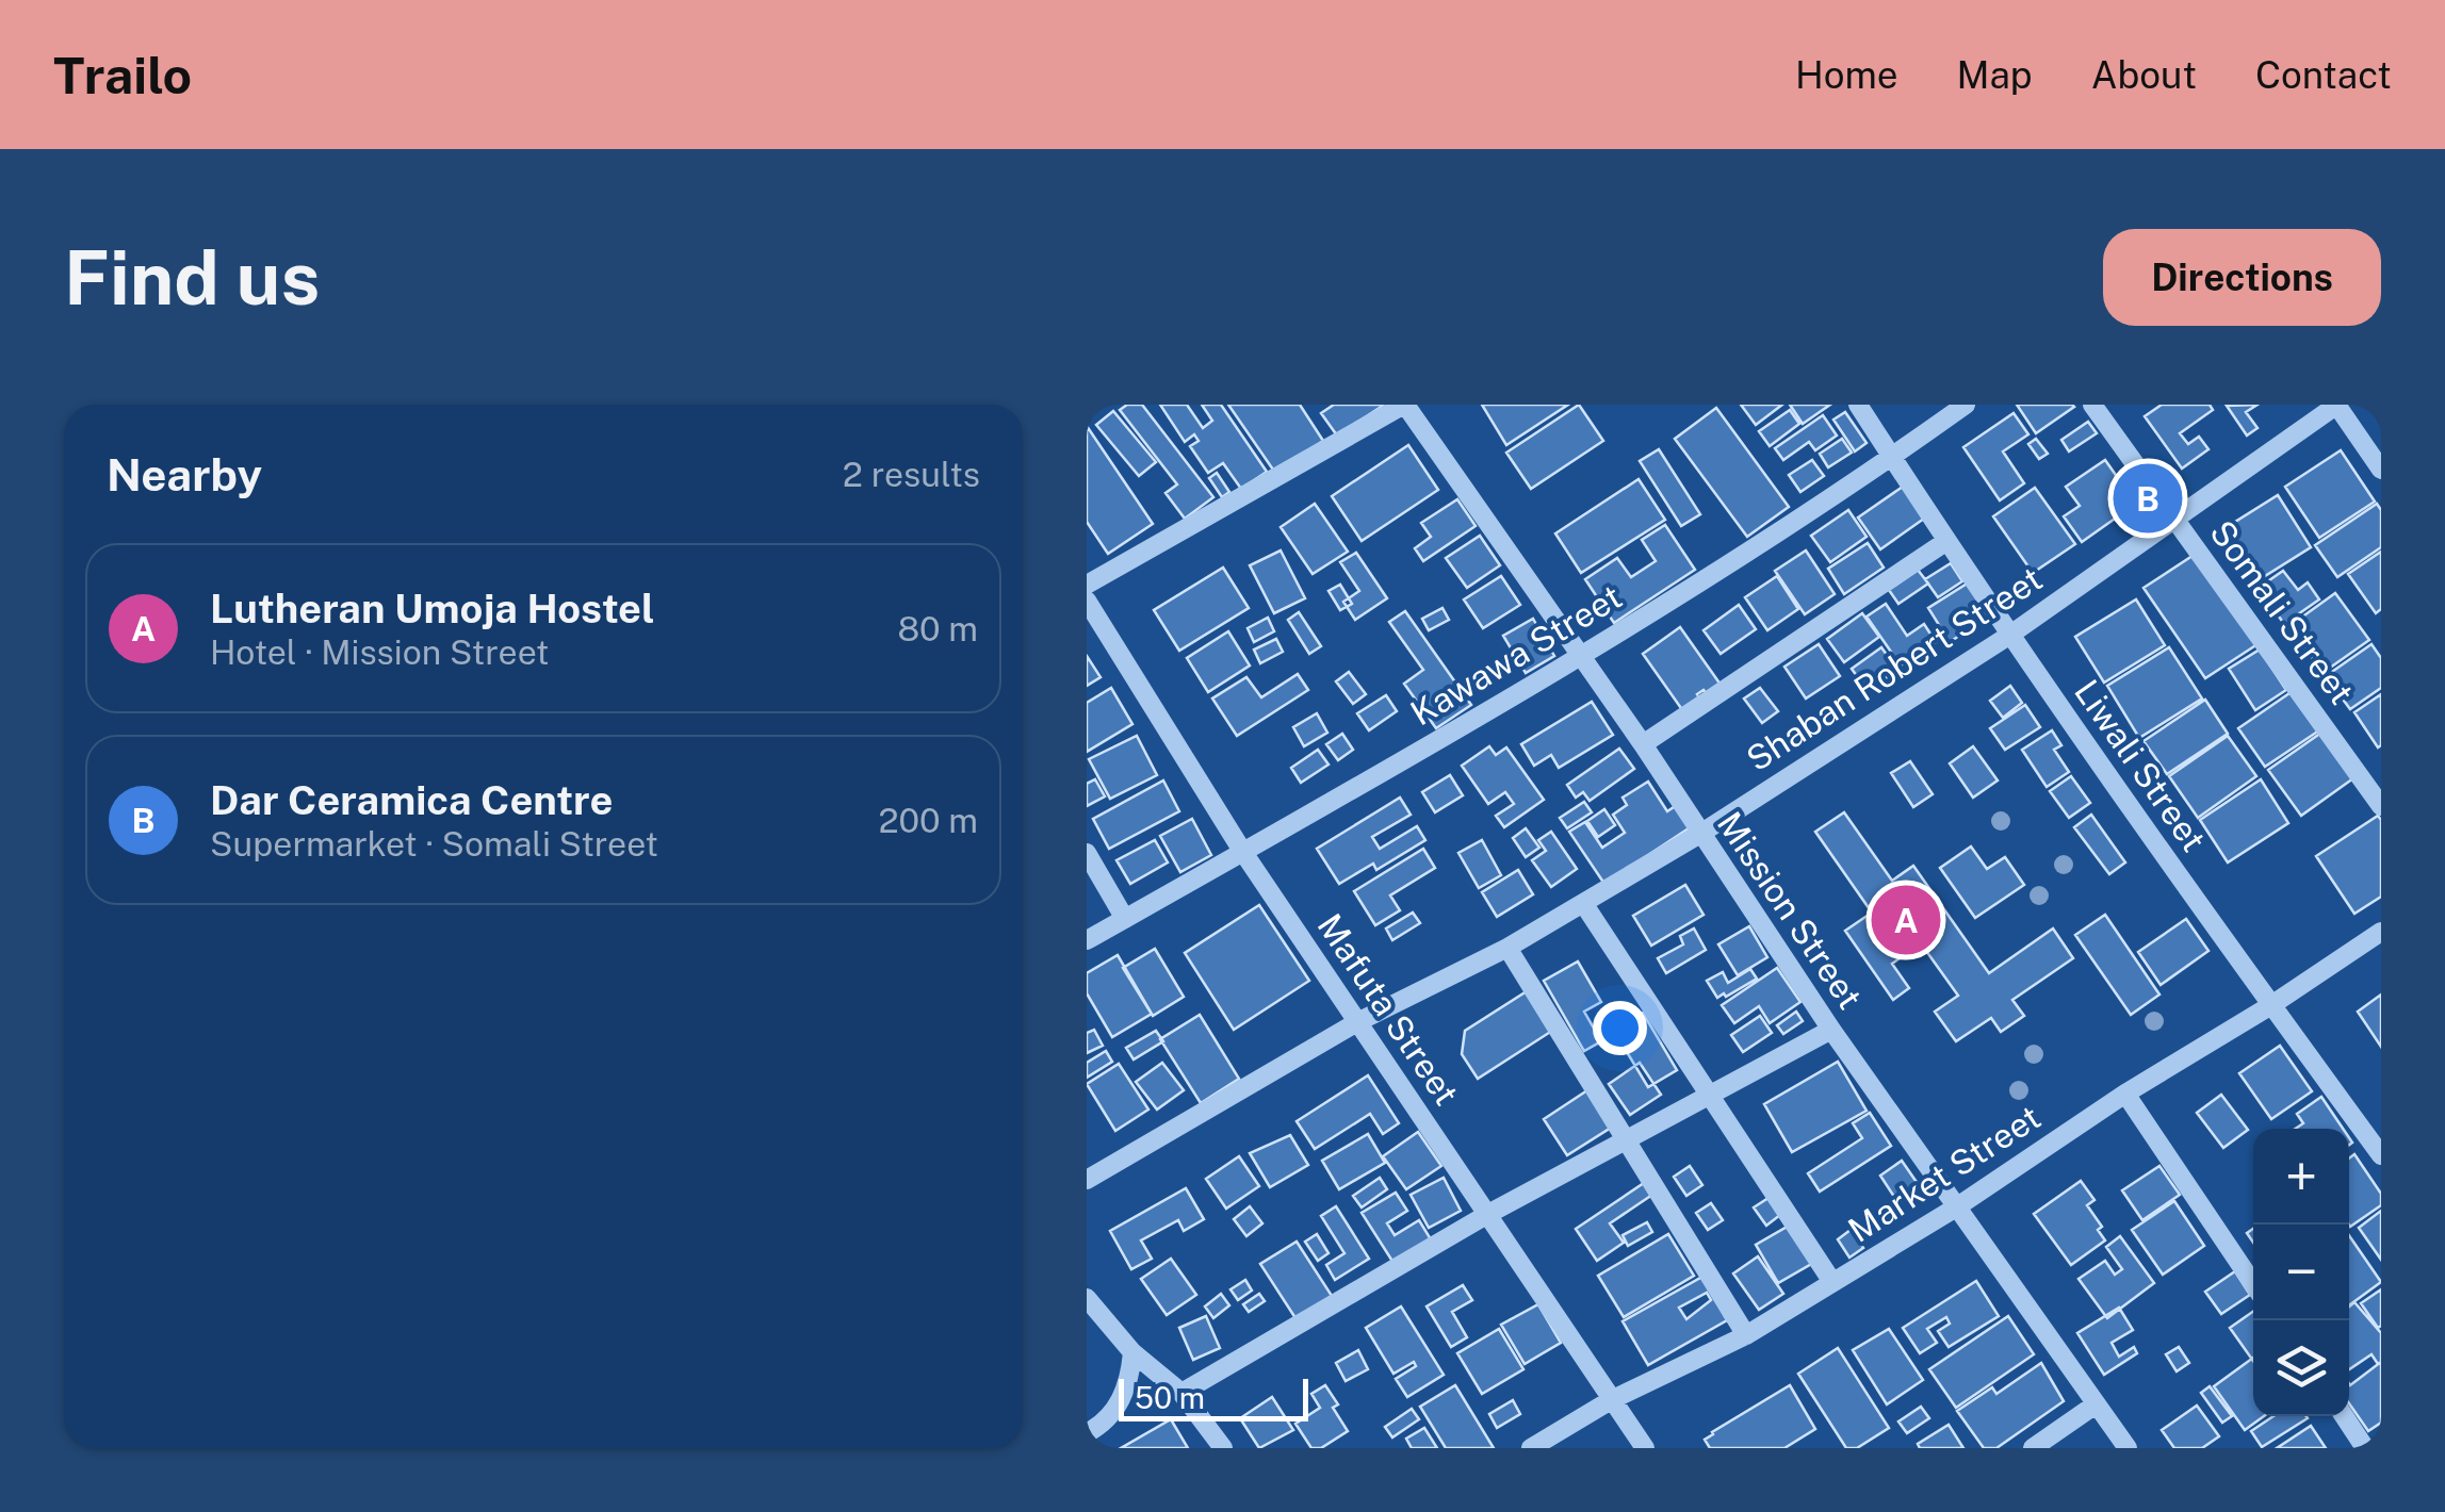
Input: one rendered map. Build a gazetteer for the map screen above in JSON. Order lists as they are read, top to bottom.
{
  "streets": {
    "street": [
      "Somali Street",
      "Kawawa Street",
      "Shaban Robert Street",
      "Liwali Street",
      "Mission Street",
      "Mafuta Street",
      "Market Street"
    ]
  },
  "crossings": [
    ["Somali Street", "Shaban Robert Street"],
    ["Kawawa Street", "Liwali Street"],
    ["Kawawa Street", "Mission Street"],
    ["Kawawa Street", "Mafuta Street"],
    ["Shaban Robert Street", "Liwali Street"],
    ["Shaban Robert Street", "Mission Street"],
    ["Shaban Robert Street", "Mafuta Street"],
    ["Liwali Street", "Market Street"],
    ["Mission Street", "Market Street"],
    ["Mafuta Street", "Market Street"]
  ],
  "scale_bar": "50 m",
  "page": {
    "header": "Trailo",
    "nav": [
      "Home",
      "Map",
      "About",
      "Contact"
    ],
    "buttons": "Directions",
    "title": "Find us",
    "heading": ["Nearby", "2 results"],
    "pins": ["B", "A"],
    "list": [
      {
        "mark": "A",
        "name": "Lutheran Umoja Hostel",
        "note": "Hotel · Mission Street",
        "value": "80 m"
      },
      {
        "mark": "B",
        "name": "Dar Ceramica Centre",
        "note": "Supermarket · Somali Street",
        "value": "200 m"
      }
    ],
    "map_buttons": ["+", "−"],
    "scale": "50 m"
  }
}
